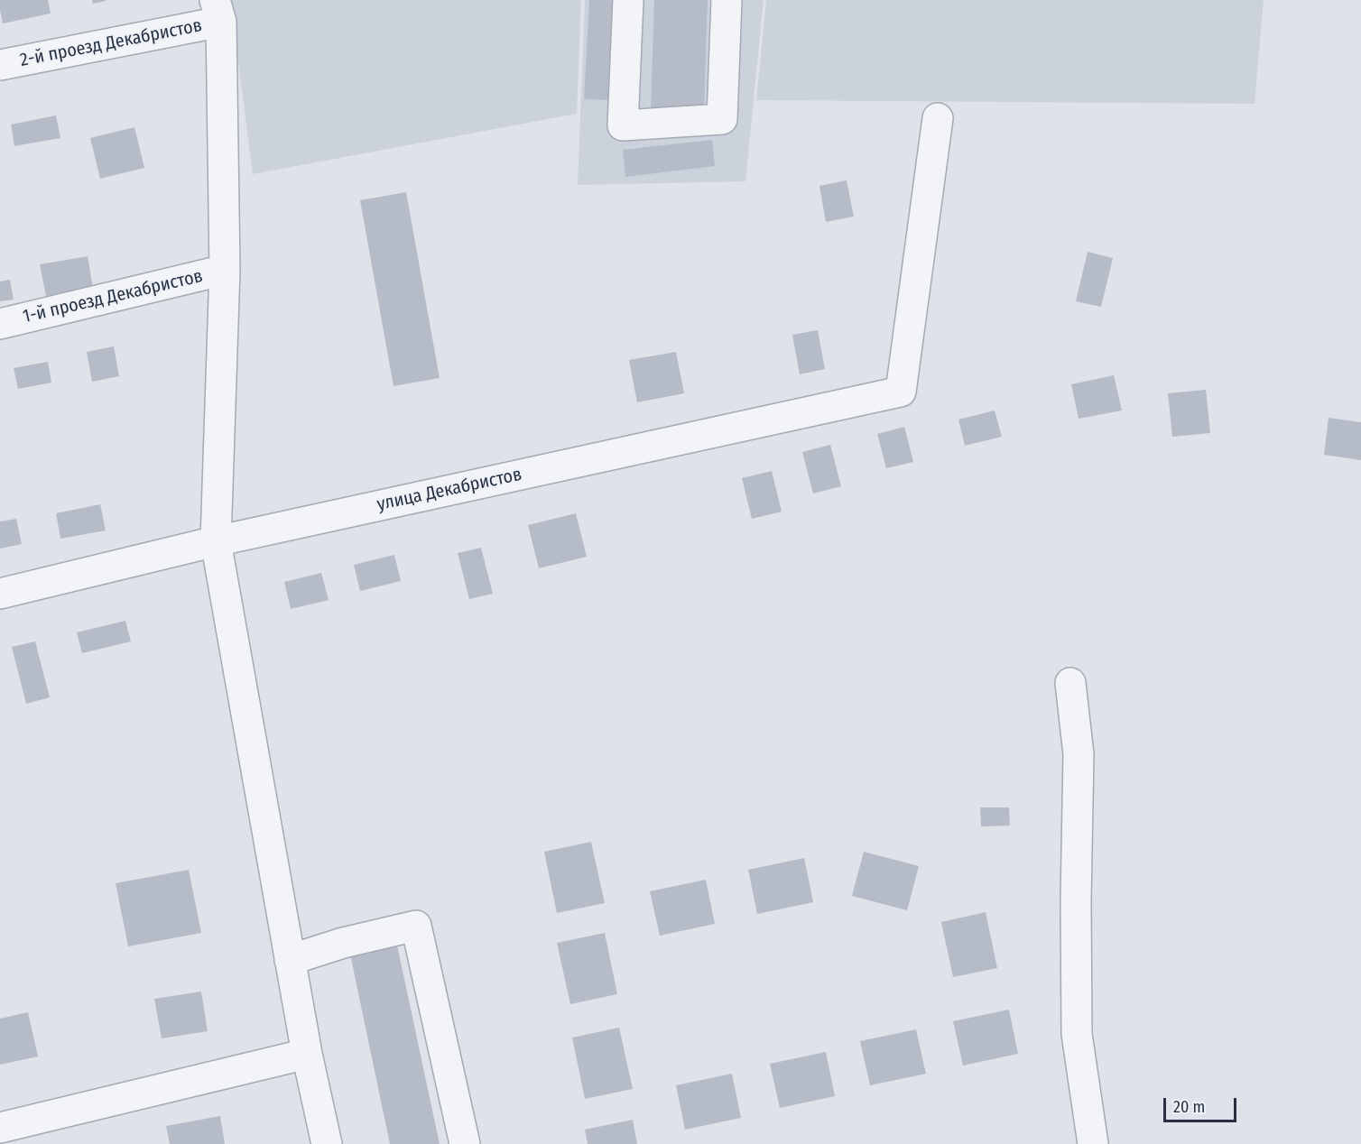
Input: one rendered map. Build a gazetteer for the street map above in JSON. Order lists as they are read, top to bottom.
{
  "streets": {
    "street": ["2-й проезд Декабристов", "1-й проезд Декабристов", "улица Декабристов"]
  },
  "scale_bar": "20 m"
}
